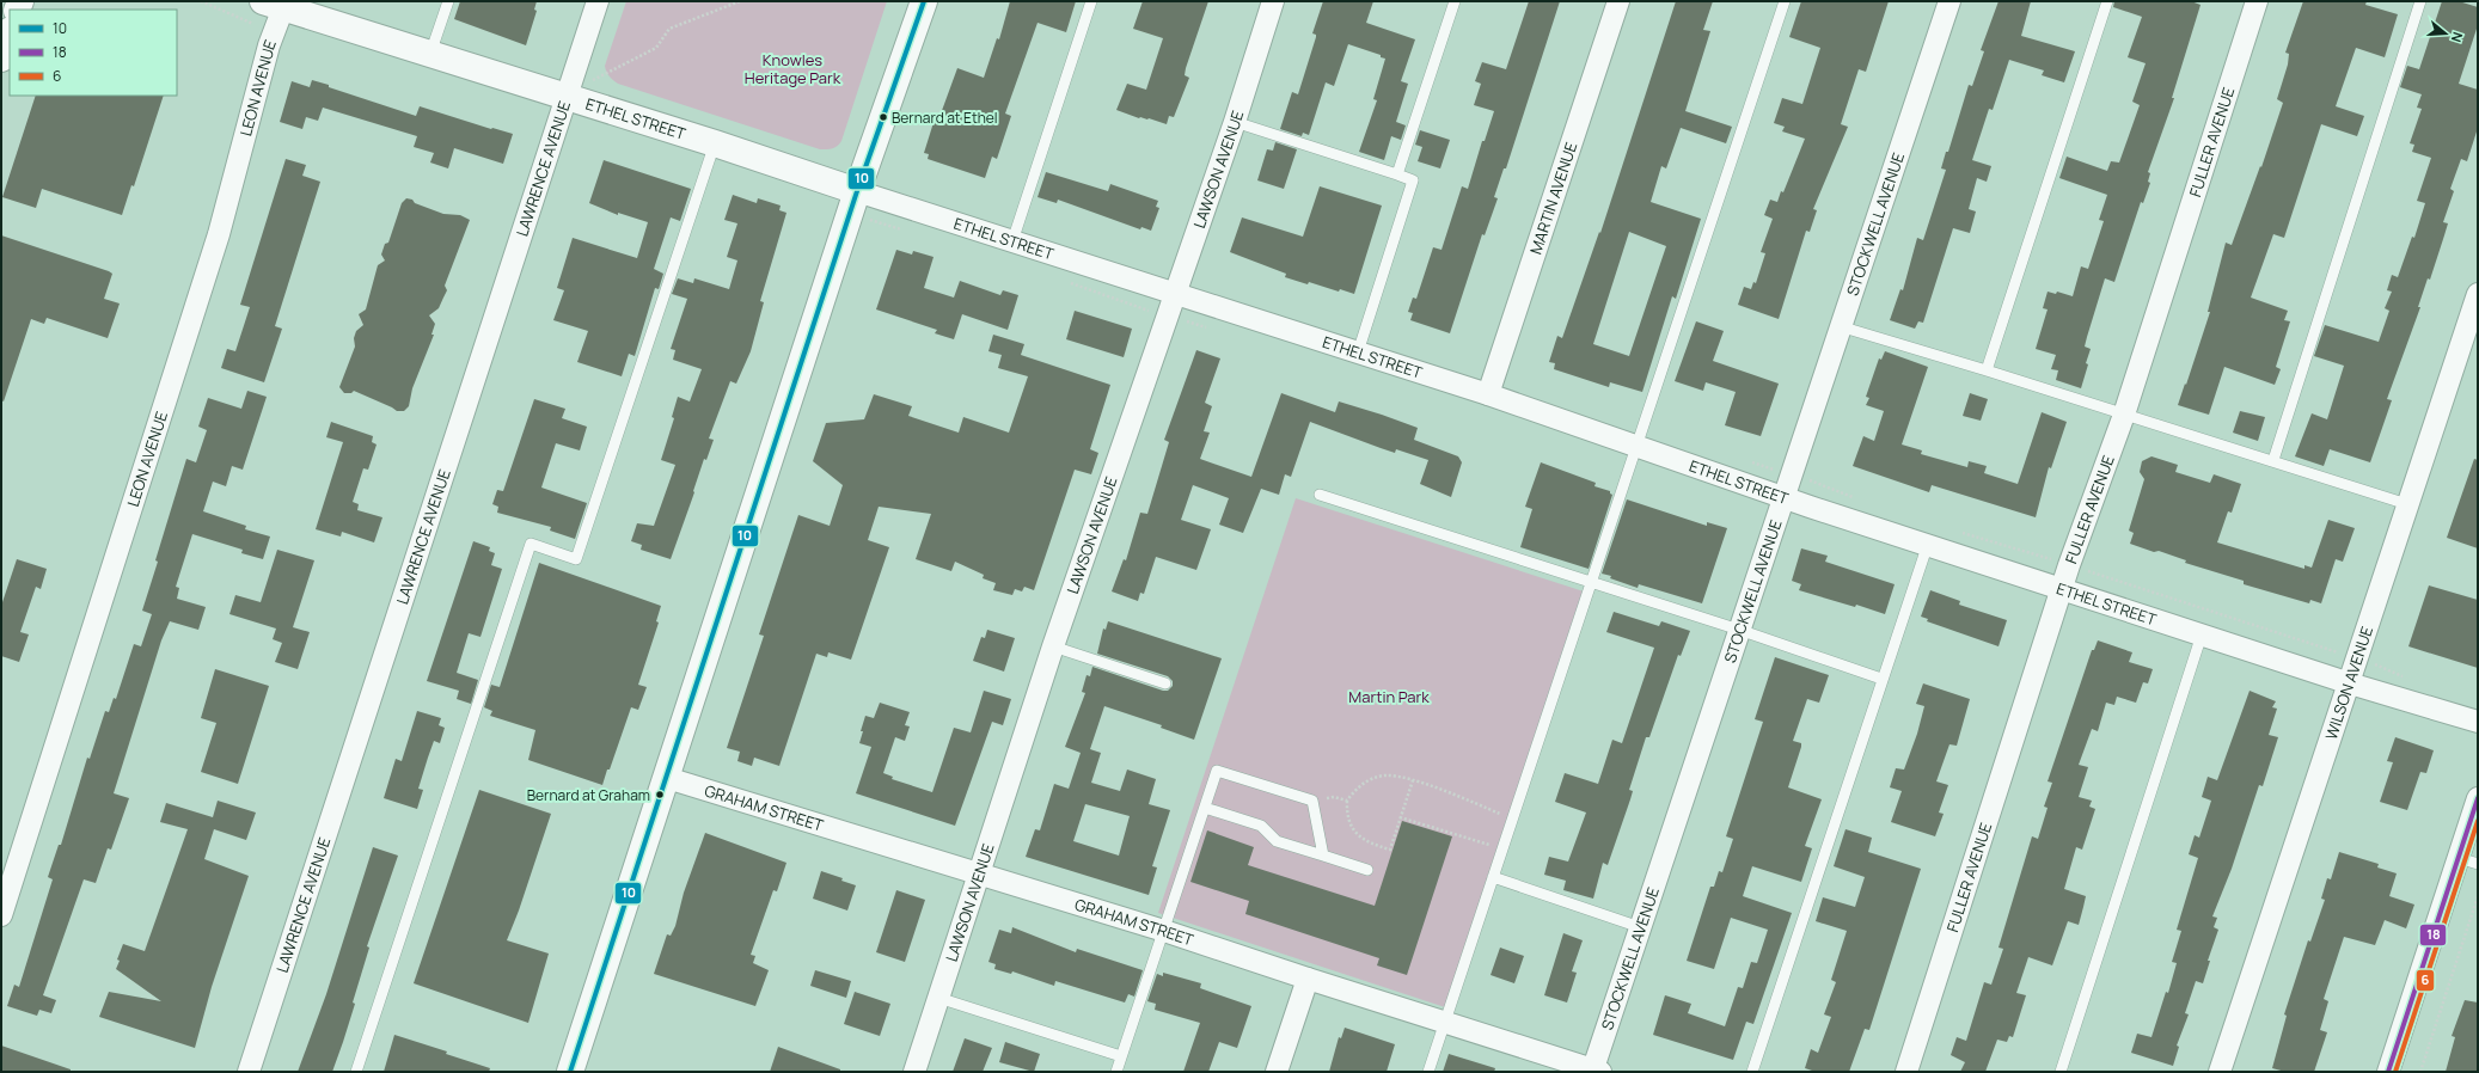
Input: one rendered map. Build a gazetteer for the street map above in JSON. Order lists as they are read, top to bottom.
{
  "streets": {
    "main road": ["ETHEL STREET"],
    "street": [
      "LEON AVENUE",
      "FULLER AVENUE",
      "LAWRENCE AVENUE",
      "LAWSON AVENUE",
      "MARTIN AVENUE",
      "STOCKWELL AVENUE",
      "WILSON AVENUE",
      "GRAHAM STREET"
    ]
  },
  "crossings": [
    ["LEON AVENUE", "ETHEL STREET"],
    ["ETHEL STREET", "FULLER AVENUE"],
    ["ETHEL STREET", "LAWRENCE AVENUE"],
    ["ETHEL STREET", "LAWSON AVENUE"],
    ["ETHEL STREET", "MARTIN AVENUE"],
    ["ETHEL STREET", "STOCKWELL AVENUE"],
    ["ETHEL STREET", "WILSON AVENUE"],
    ["LAWSON AVENUE", "GRAHAM STREET"],
    ["STOCKWELL AVENUE", "GRAHAM STREET"]
  ],
  "parks": ["Knowles Heritage Park", "Martin Park"],
  "places": ["Bernard at Ethel", "Bernard at Graham"],
  "lines": ["transit line 10", "transit line 18", "transit line 6"],
  "legend": ["10", "18", "6"],
  "north": "right"
}
